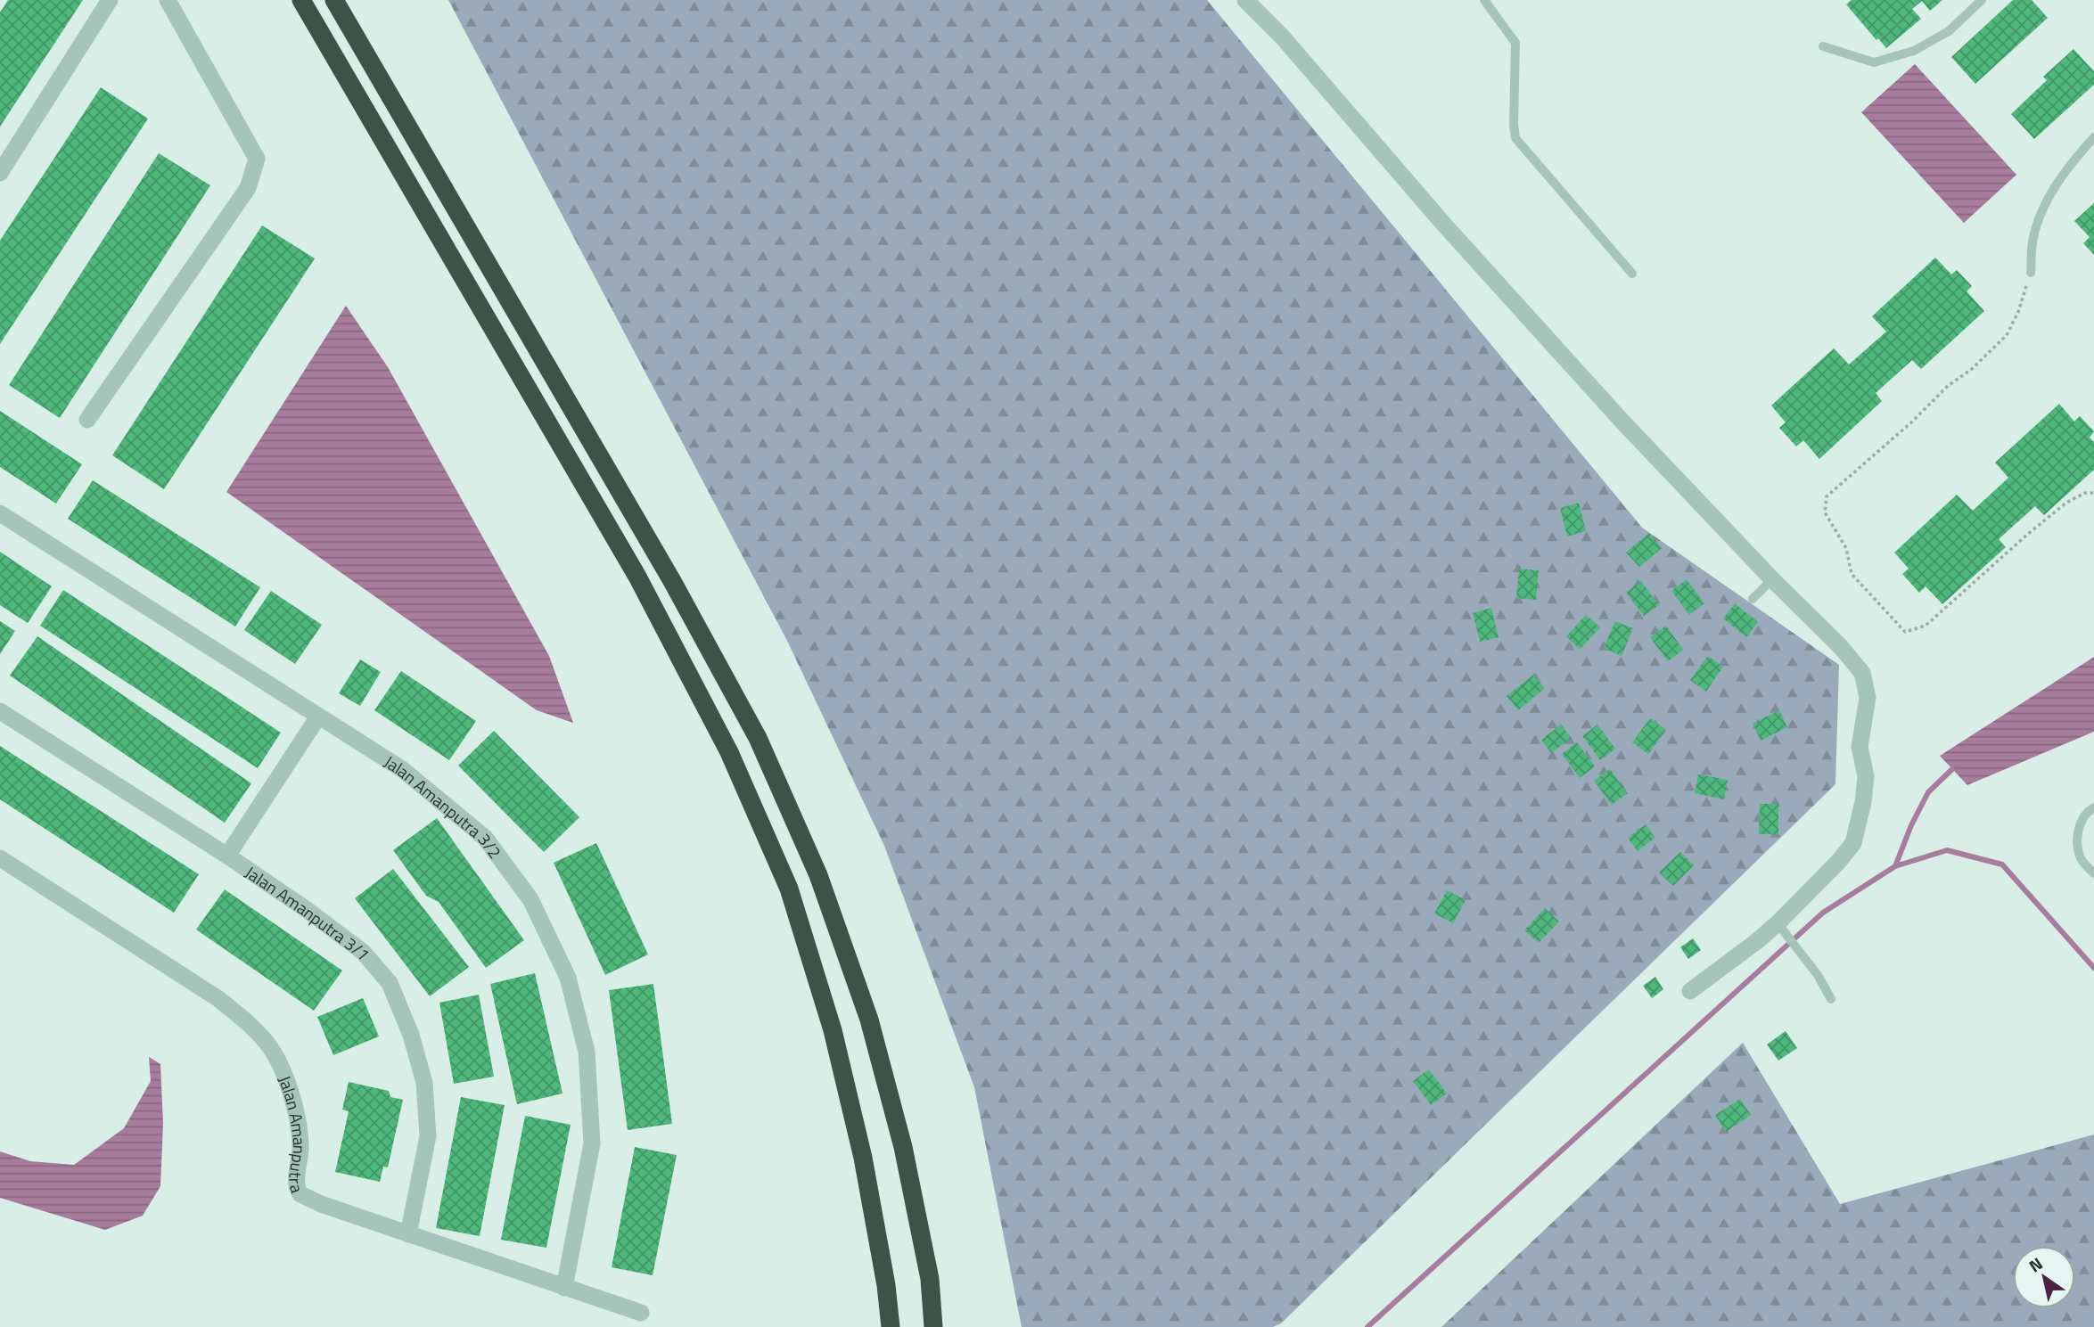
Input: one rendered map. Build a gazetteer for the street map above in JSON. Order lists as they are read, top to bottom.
{
  "streets": {
    "street": ["Jalan Amanputra 3/2", "Jalan Amanputra 3/1", "Jalan Amanputra"]
  },
  "crossings": [
    ["Jalan Amanputra 3/2", "Jalan Amanputra"],
    ["Jalan Amanputra 3/1", "Jalan Amanputra"]
  ],
  "north": "top left"
}
